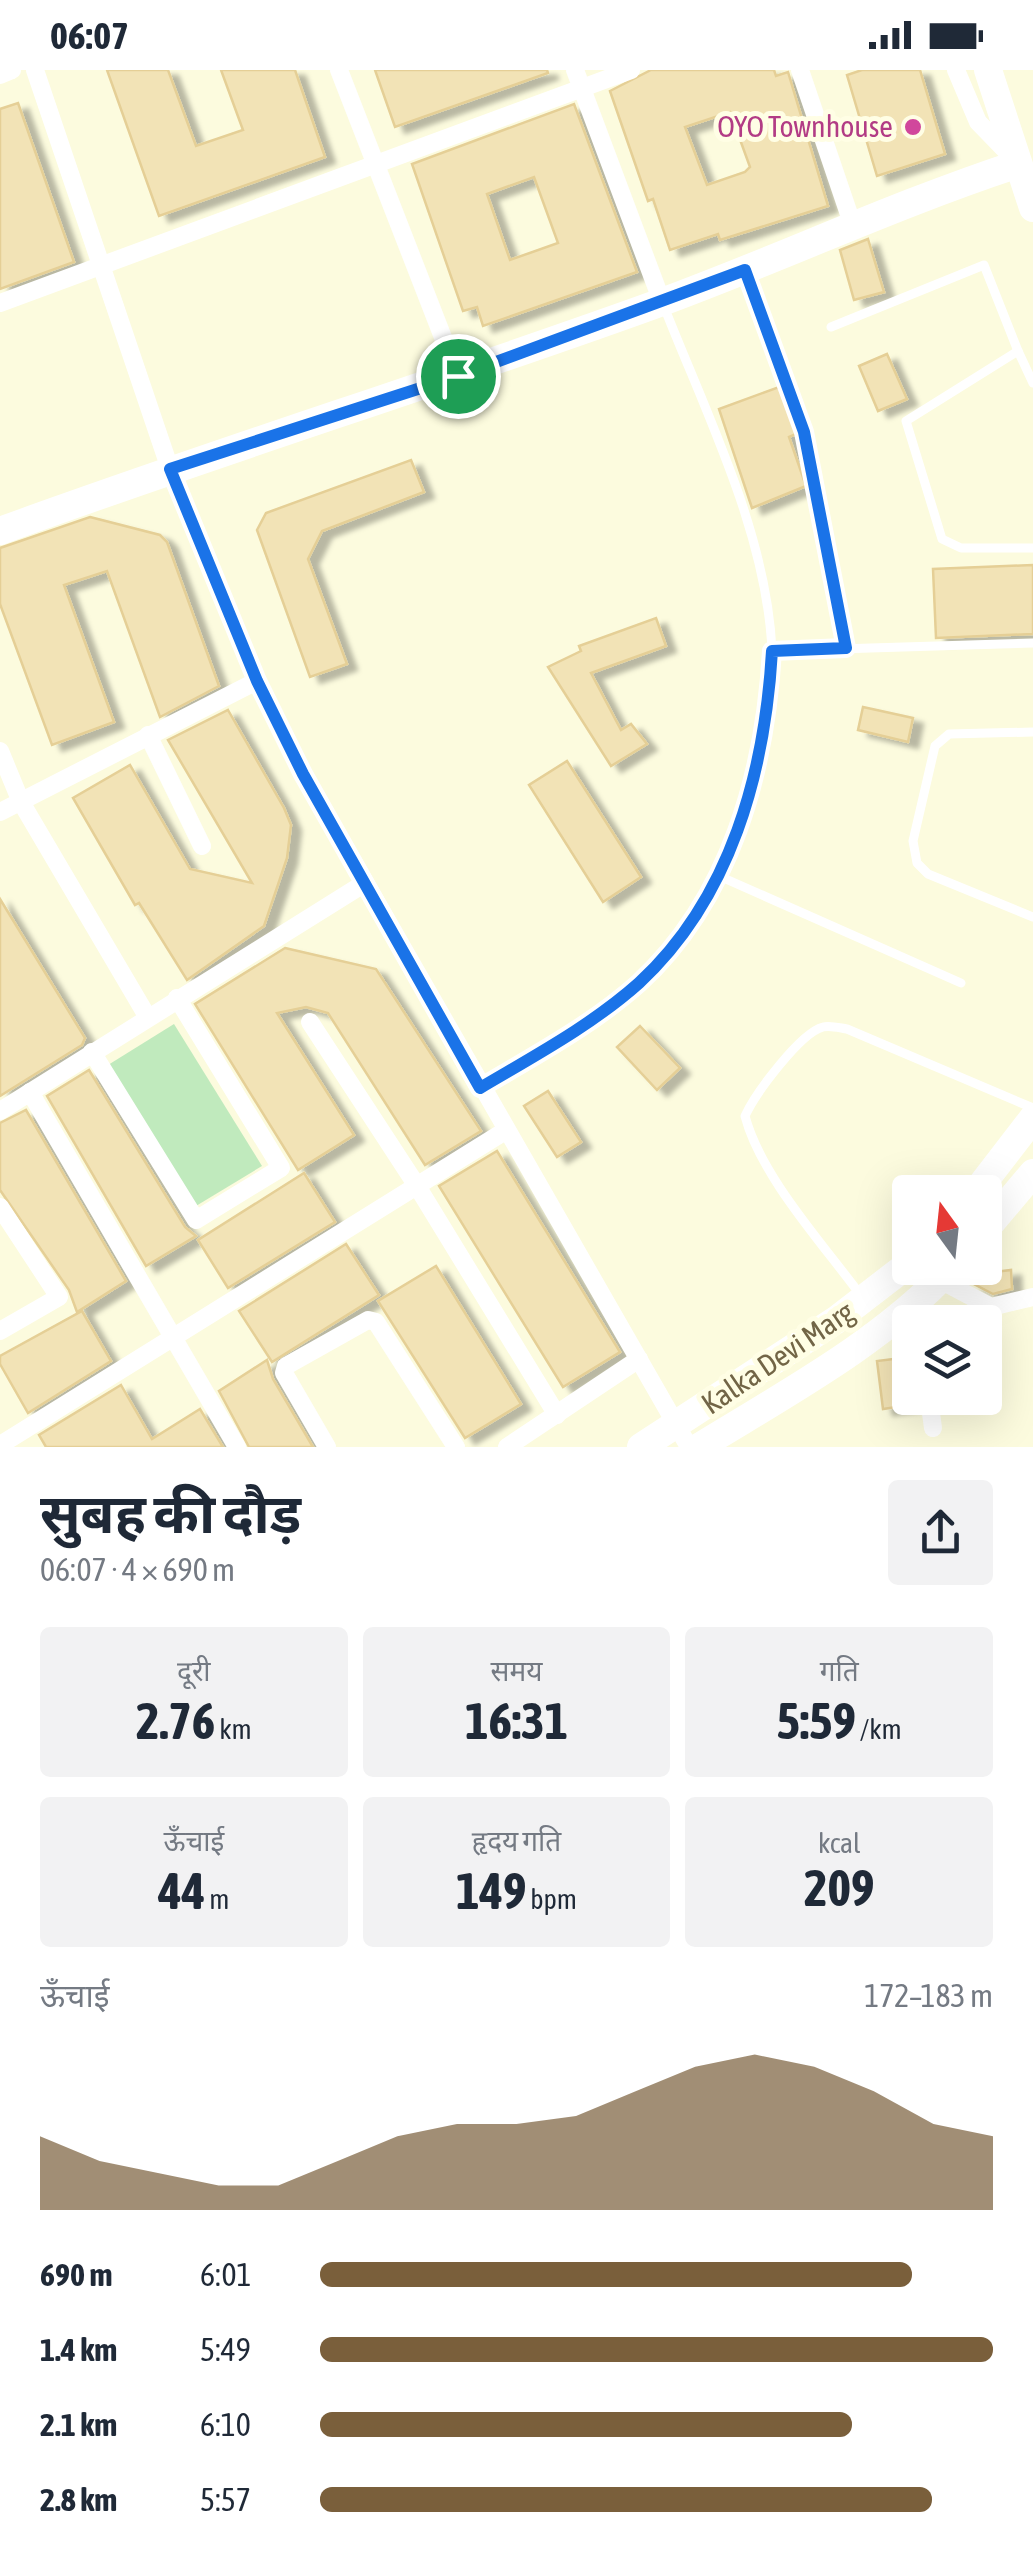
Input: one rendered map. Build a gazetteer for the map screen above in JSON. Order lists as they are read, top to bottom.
{
  "streets": {
    "street": ["Kalka Devi Marg"]
  },
  "places": ["OYO Townhouse"],
  "north": "top",
  "page": {
    "status": "06:07",
    "heading": ["सुबह की दौड़", "06:07 · 4 × 690 m"],
    "stats": [
      ["दूरी", "2.76 km"],
      ["समय", "16:31"],
      ["गति", "5:59 /km"],
      ["ऊँचाई", "44 m"],
      ["हृदय गति", "149 bpm"],
      ["kcal", "209"]
    ],
    "chart": ["ऊँचाई", "172–183 m"],
    "list": [
      {
        "name": "690 m",
        "note": "6:01"
      },
      {
        "name": "1.4 km",
        "note": "5:49"
      },
      {
        "name": "2.1 km",
        "note": "6:10"
      },
      {
        "name": "2.8 km",
        "note": "5:57"
      }
    ]
  }
}
